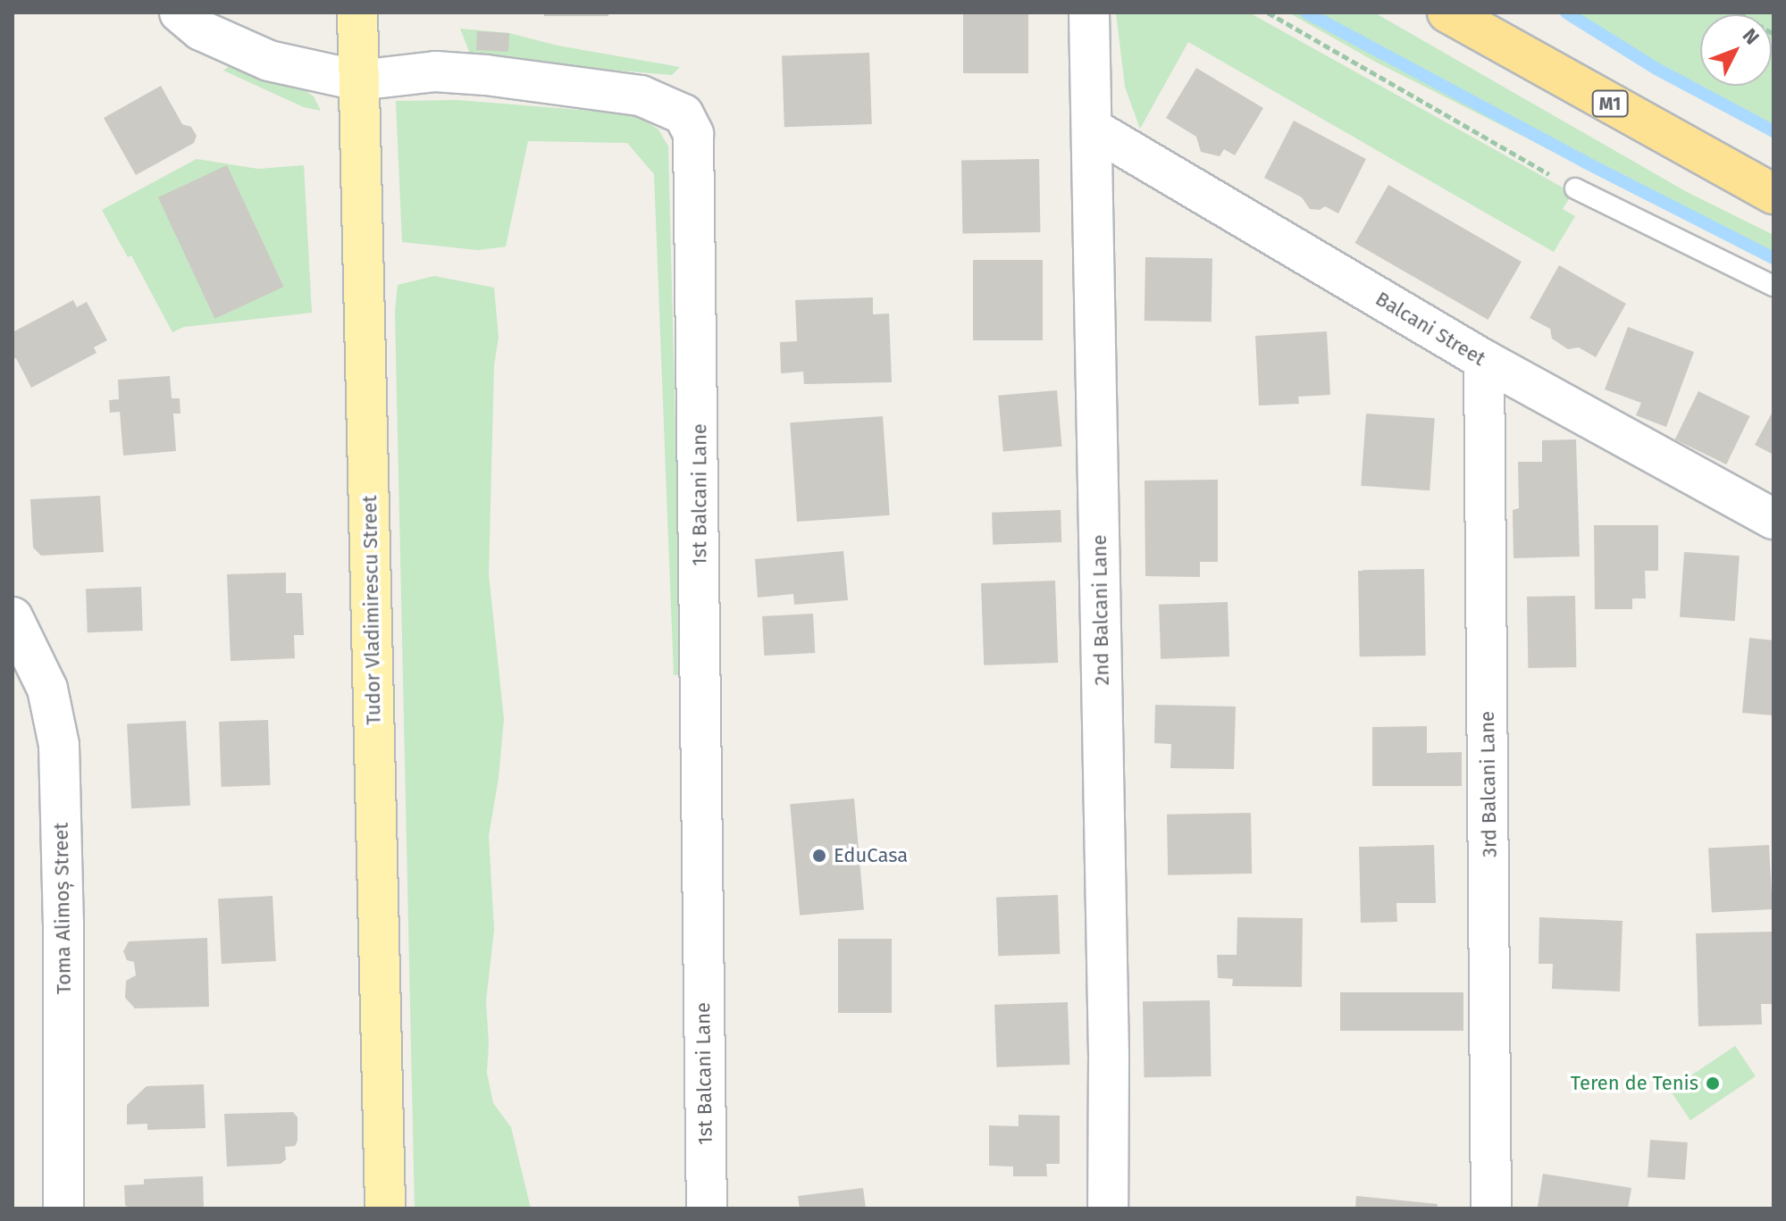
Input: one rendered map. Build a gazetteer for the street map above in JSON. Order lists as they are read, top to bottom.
{
  "streets": {
    "highway": ["M1"],
    "main road": ["Tudor Vladimirescu Street"],
    "street": [
      "Balcani Street",
      "1st Balcani Lane",
      "2nd Balcani Lane",
      "3rd Balcani Lane",
      "Toma Alimoș Street"
    ]
  },
  "crossings": [
    ["Balcani Street", "2nd Balcani Lane"],
    ["Balcani Street", "3rd Balcani Lane"],
    ["1st Balcani Lane", "Tudor Vladimirescu Street"]
  ],
  "places": ["EduCasa", "Teren de Tenis"],
  "north": "top right"
}
